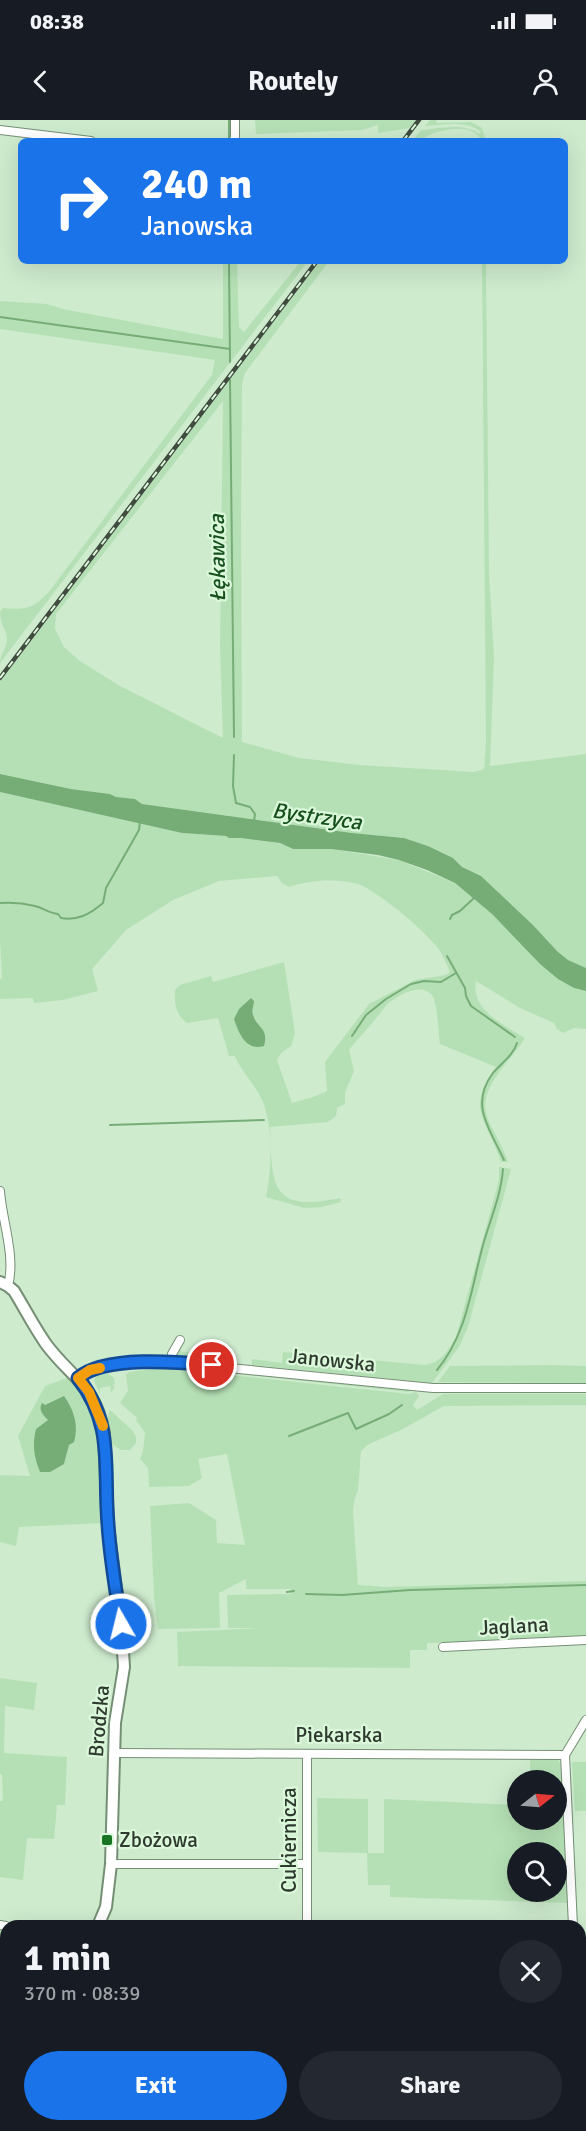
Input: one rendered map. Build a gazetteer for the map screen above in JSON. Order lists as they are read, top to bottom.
{
  "streets": {
    "street": [
      "Janowska",
      "Jaglana",
      "Brodzka",
      "Piekarska",
      "Cukiernicza"
    ]
  },
  "crossings": [
    ["Janowska", "Brodzka"],
    ["Brodzka", "Piekarska"],
    ["Piekarska", "Cukiernicza"]
  ],
  "water": ["Łękawica", "Bystrzyca"],
  "places": {
    "transit": ["Zbożowa"]
  },
  "north": "right",
  "page": {
    "status": "08:38",
    "header": "Routely",
    "turn": ["240 m", "Janowska"],
    "heading": ["1 min", "370 m · 08:39"],
    "buttons": ["Exit", "Share"]
  }
}
